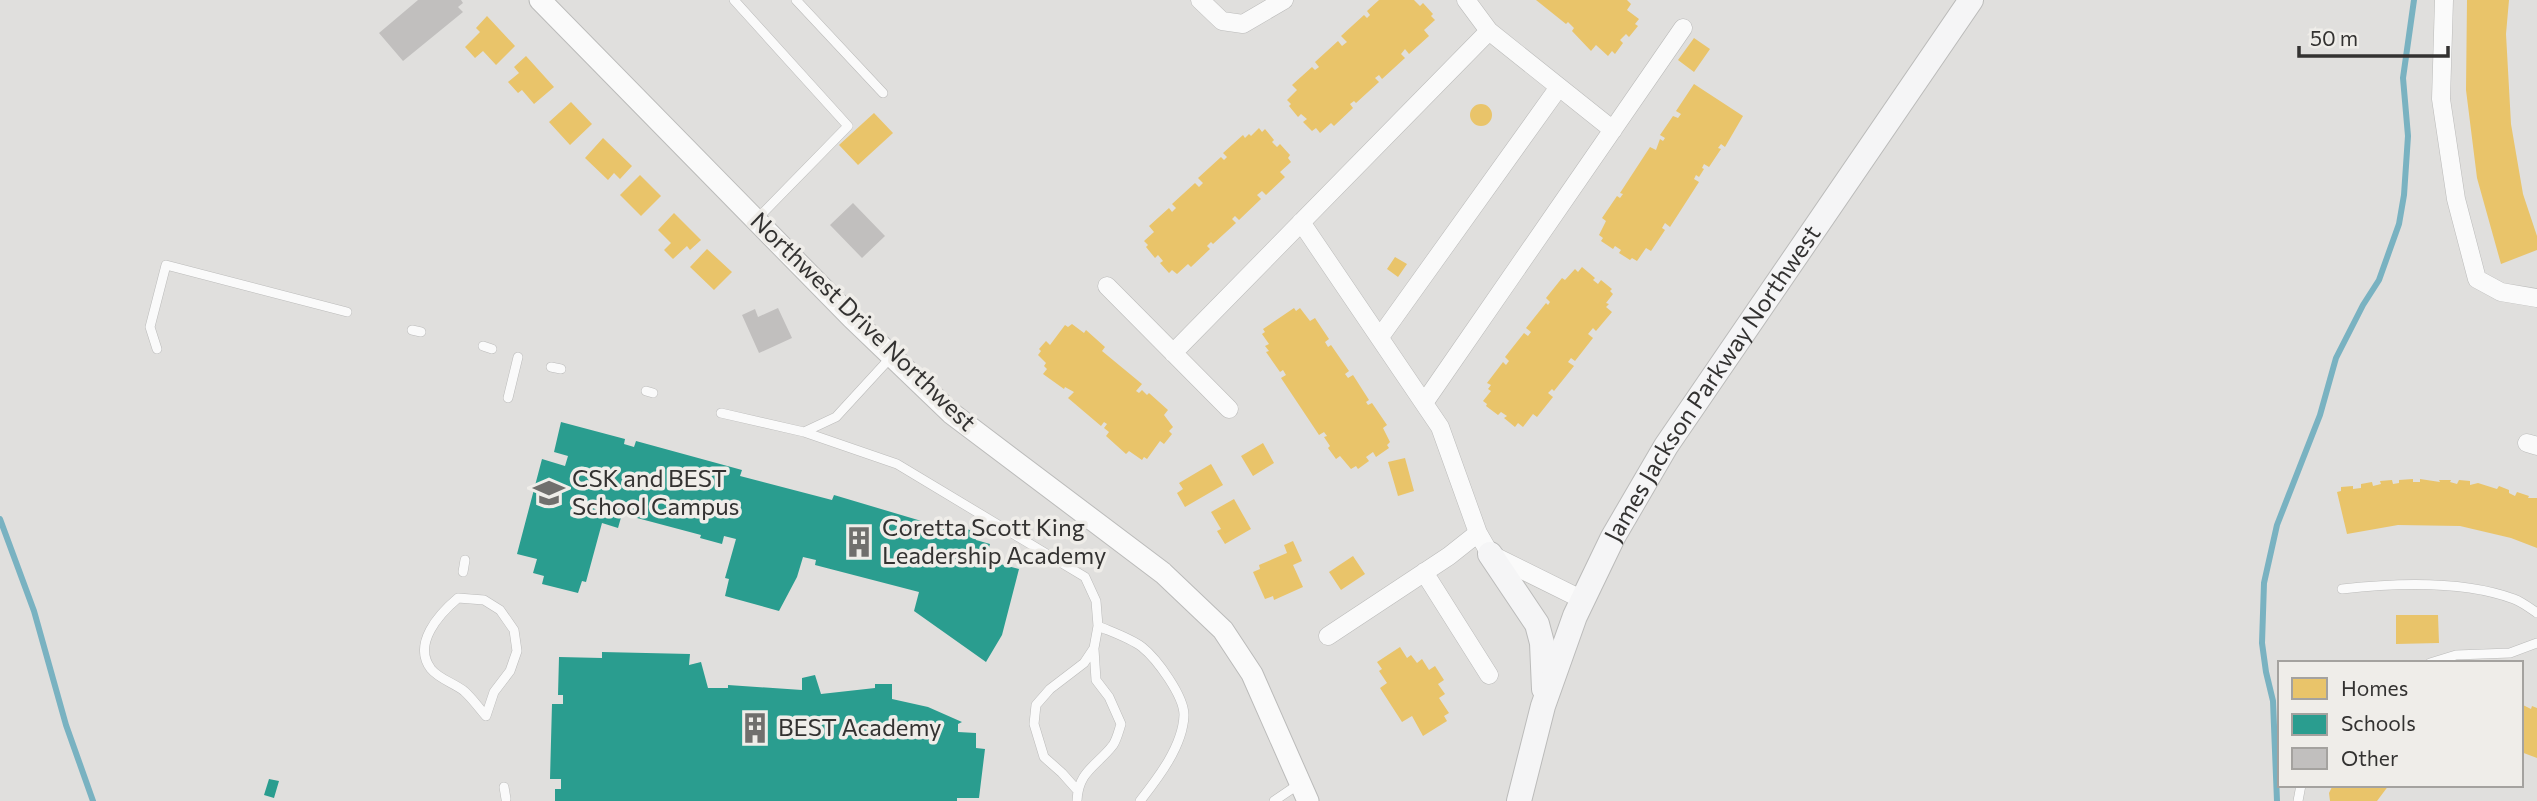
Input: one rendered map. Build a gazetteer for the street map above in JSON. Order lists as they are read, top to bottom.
{
  "streets": {
    "main road": ["James Jackson Parkway Northwest"],
    "street": ["Northwest Drive Northwest"]
  },
  "places": {
    "school or university": ["CSK and BEST School Campus"],
    "building": ["Coretta Scott King Leadership Academy", "BEST Academy"]
  },
  "legend": ["Homes", "Schools", "Other"],
  "scale_bar": "50 m"
}
